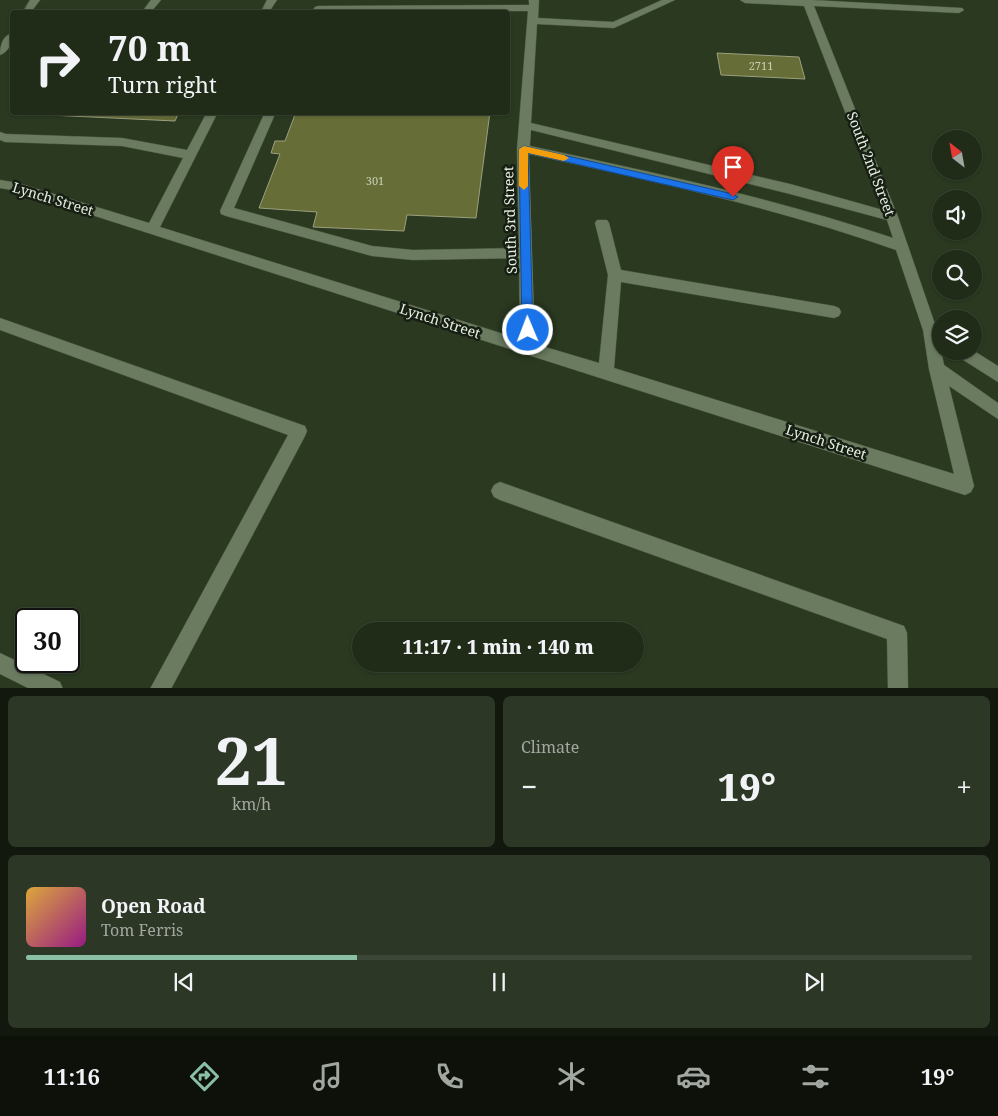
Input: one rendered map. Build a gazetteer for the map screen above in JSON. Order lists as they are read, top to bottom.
{
  "streets": {
    "street": ["South 2nd Street", "Lynch Street", "South 3rd Street"]
  },
  "crossings": [
    ["South 2nd Street", "Lynch Street"],
    ["Lynch Street", "South 3rd Street"]
  ],
  "house_numbers": ["2711", "301"],
  "north": "top left",
  "page": {
    "turn": ["70 m", "Turn right"],
    "limit": "30",
    "trip": "11:17 · 1 min · 140 m",
    "tile": [
      ["21", "km/h"],
      "Climate"
    ],
    "heat": ["−", "19°", "+"],
    "song": ["Open Road", "Tom Ferris"],
    "tabs": ["11:16", "19°"]
  }
}
